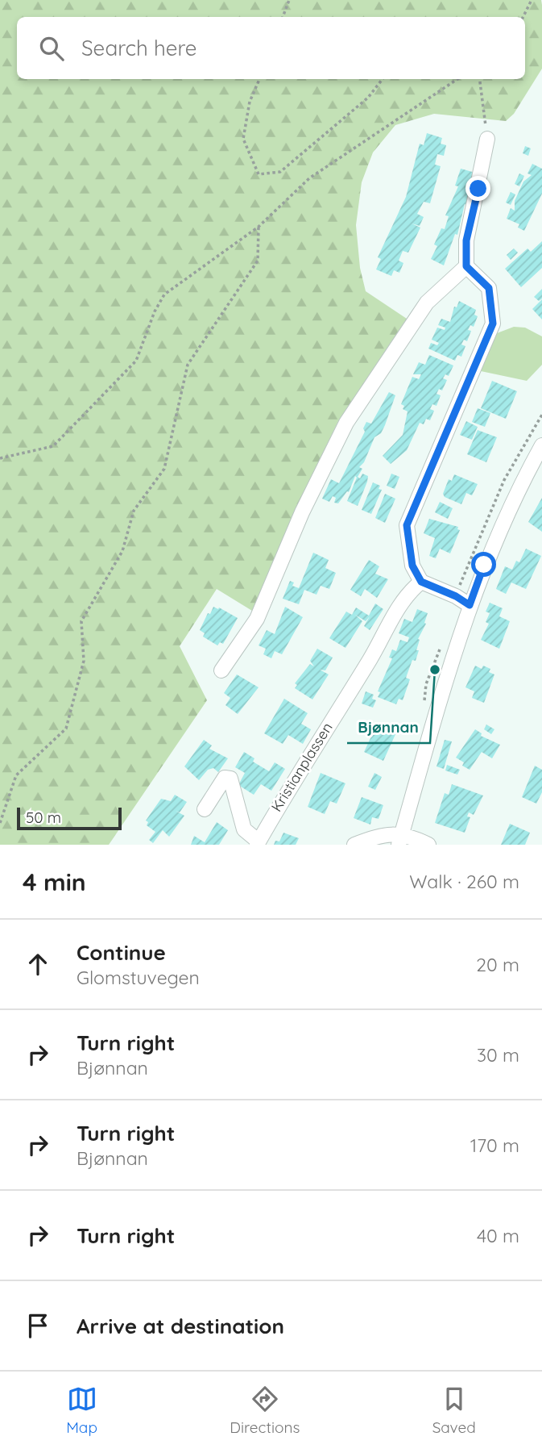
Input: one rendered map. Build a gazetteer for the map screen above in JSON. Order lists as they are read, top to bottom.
{
  "streets": {
    "street": ["Kristianplassen"]
  },
  "places": ["Bjønnan"],
  "scale_bar": "50 m",
  "page": {
    "search": "Search here",
    "scale": "50 m",
    "heading": ["4 min", "Walk · 260 m"],
    "list": [
      ["Continue", "Glomstuvegen", "20 m"],
      ["Turn right", "Bjønnan", "30 m"],
      ["Turn right", "Bjønnan", "170 m"],
      ["Turn right", "40 m"],
      "Arrive at destination"
    ],
    "nav": ["Map", "Directions", "Saved"]
  }
}
